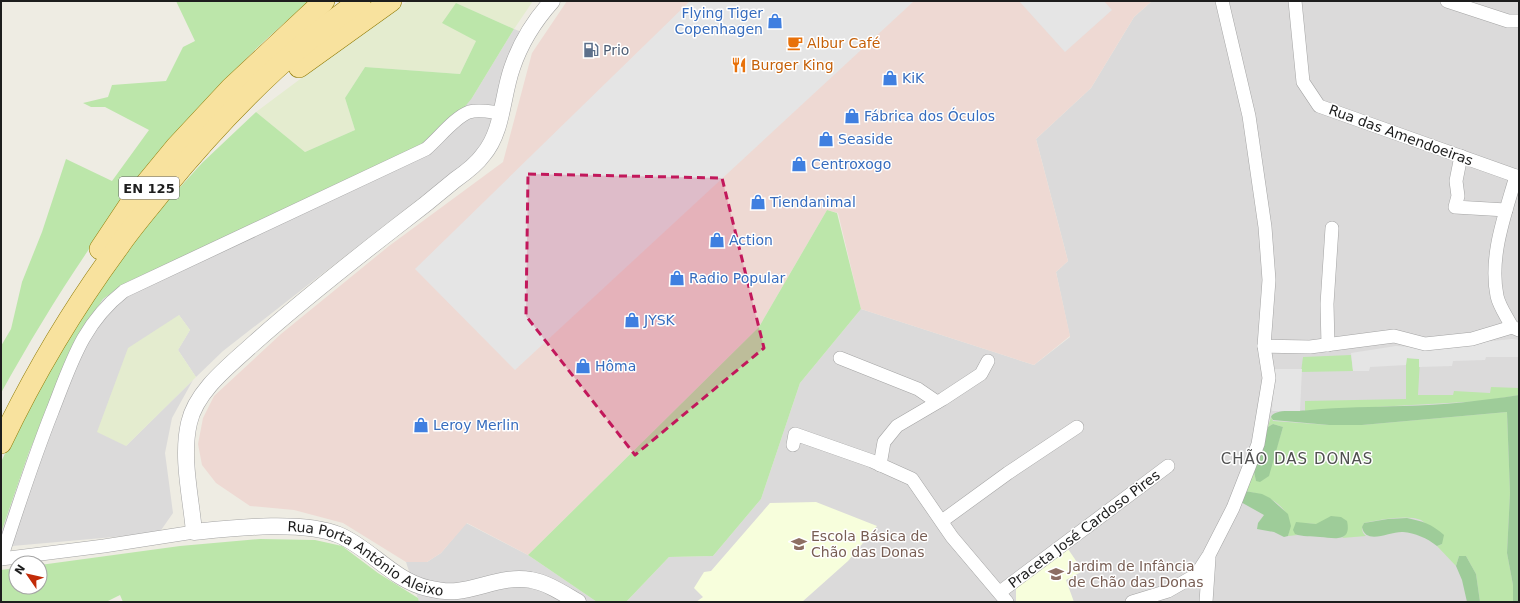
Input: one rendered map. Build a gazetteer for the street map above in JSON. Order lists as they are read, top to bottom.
{
  "streets": {
    "main road": ["EN 125"],
    "street": ["Rua das Amendoeiras", "Praceta José Cardoso Pires", "Rua Porta António Aleixo"]
  },
  "districts": ["CHÃO DAS DONAS"],
  "places": {
    "shop": [
      "Flying Tiger Copenhagen",
      "KiK",
      "Fábrica dos Óculos",
      "Seaside",
      "Centroxogo",
      "Tiendanimal",
      "Action",
      "Radio Popular",
      "JYSK",
      "Hôma",
      "Leroy Merlin"
    ],
    "cafe": ["Albur Café"],
    "fuel station": ["Prio"],
    "restaurant": ["Burger King"],
    "school or university": ["Escola Básica de Chão das Donas", "Jardim de Infância de Chão das Donas"]
  },
  "north": "top left"
}
